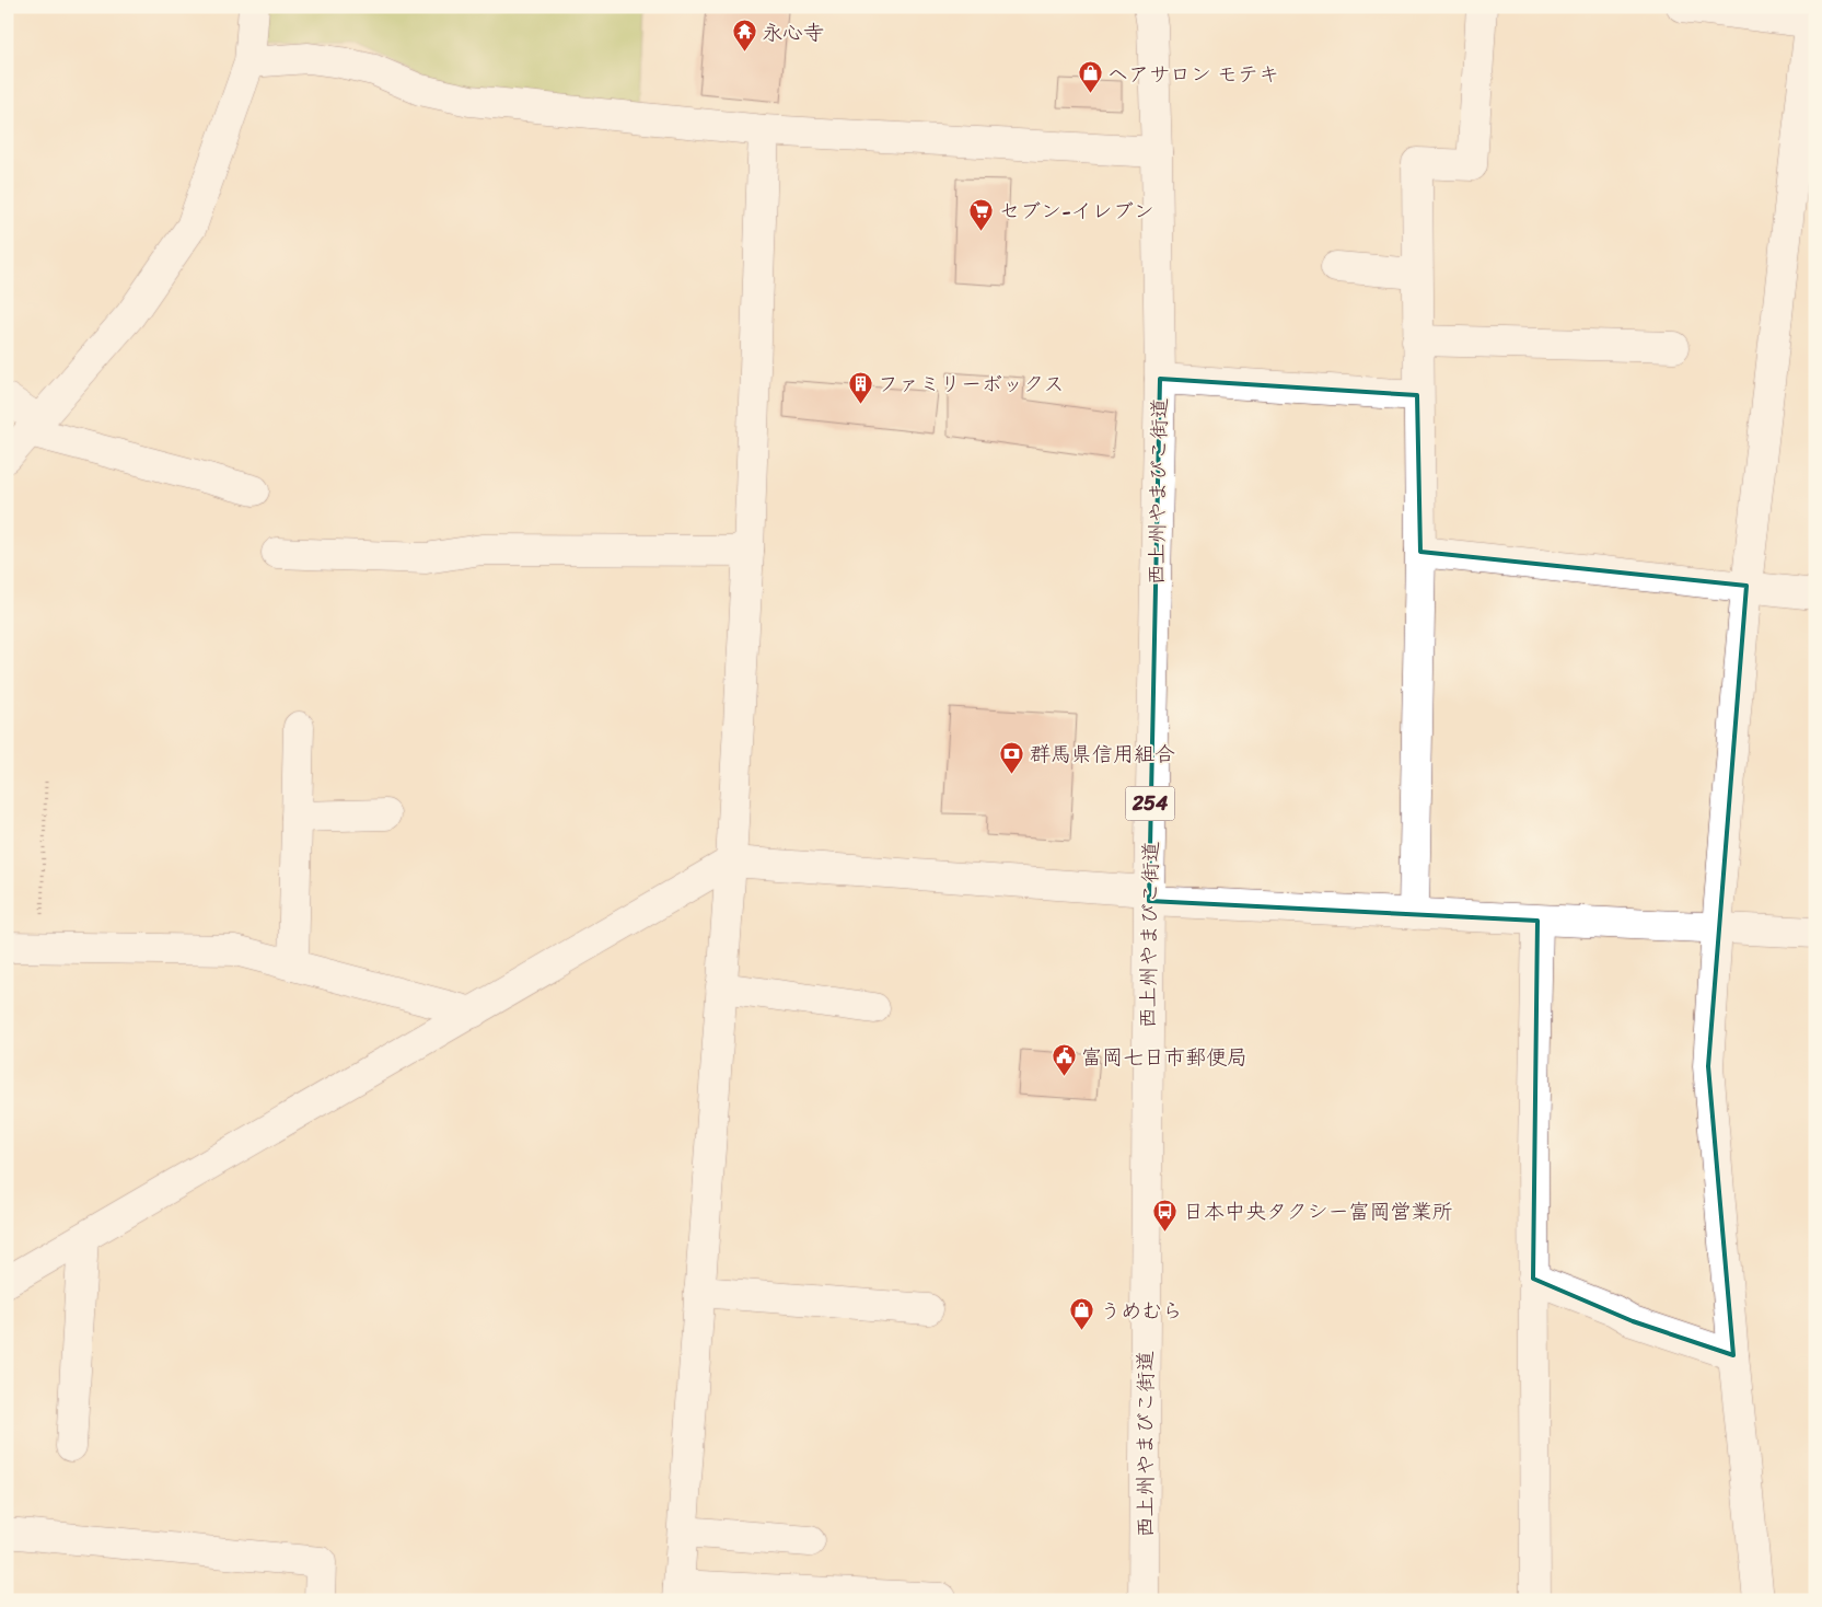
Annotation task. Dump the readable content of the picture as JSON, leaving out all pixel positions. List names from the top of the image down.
{
  "streets": {
    "main road": ["西上州やまびこ街道", "254"]
  },
  "places": {
    "temple": ["永心寺"],
    "shop": ["ヘアサロン モテキ", "うめむら"],
    "supermarket": ["セブン-イレブン"],
    "building": ["ファミリーボックス"],
    "bank": ["群馬県信用組合"],
    "public building": ["富岡七日市郵便局"],
    "bus stop": ["日本中央タクシー富岡営業所"]
  }
}
